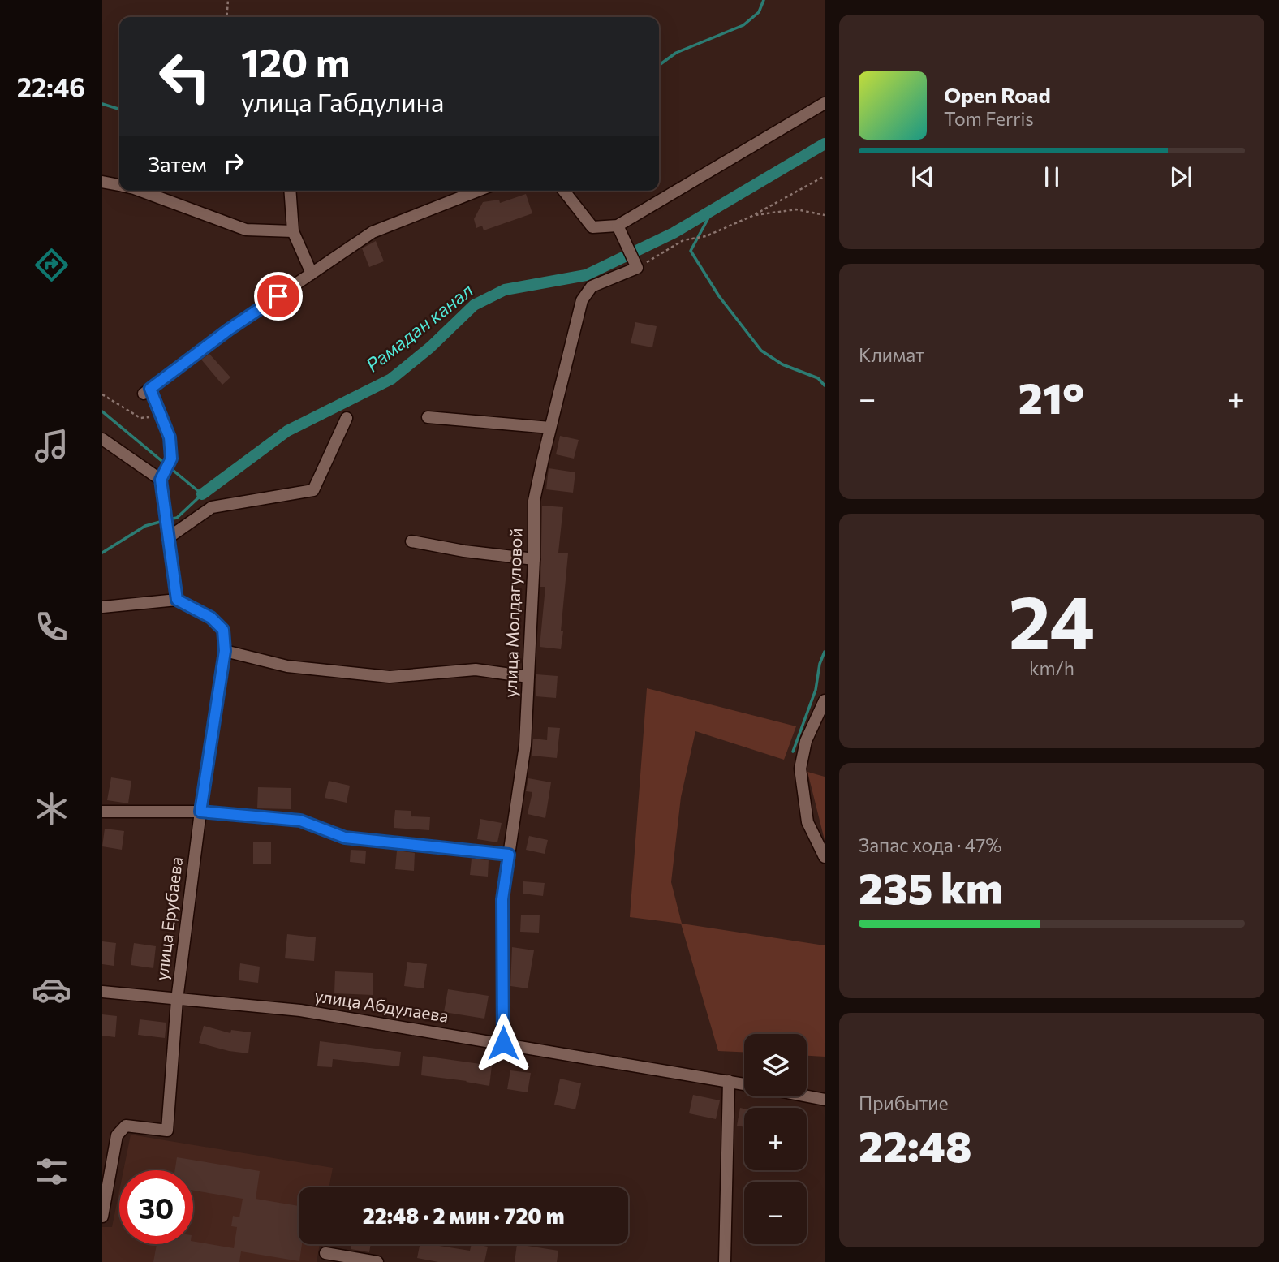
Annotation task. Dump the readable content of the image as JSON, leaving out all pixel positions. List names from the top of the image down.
{
  "streets": {
    "street": ["улица Молдагуловой", "улица Ерубаева", "улица Абдулаева"]
  },
  "crossings": [
    ["улица Молдагуловой", "улица Абдулаева"],
    ["улица Ерубаева", "улица Абдулаева"]
  ],
  "water": ["Рамадан канал"],
  "page": {
    "tabs": "22:46",
    "turn": ["120 m", "улица Габдулина"],
    "song": ["Open Road", "Tom Ferris"],
    "then": "Затем",
    "tile": [
      "Климат",
      ["24", "km/h"],
      ["Запас хода · 47%", "235 km"],
      ["Прибытие", "22:48"]
    ],
    "heat": ["−", "21°", "+"],
    "map_buttons": ["+", "−"],
    "limit": "30",
    "trip": "22:48 · 2 мин · 720 m"
  }
}
